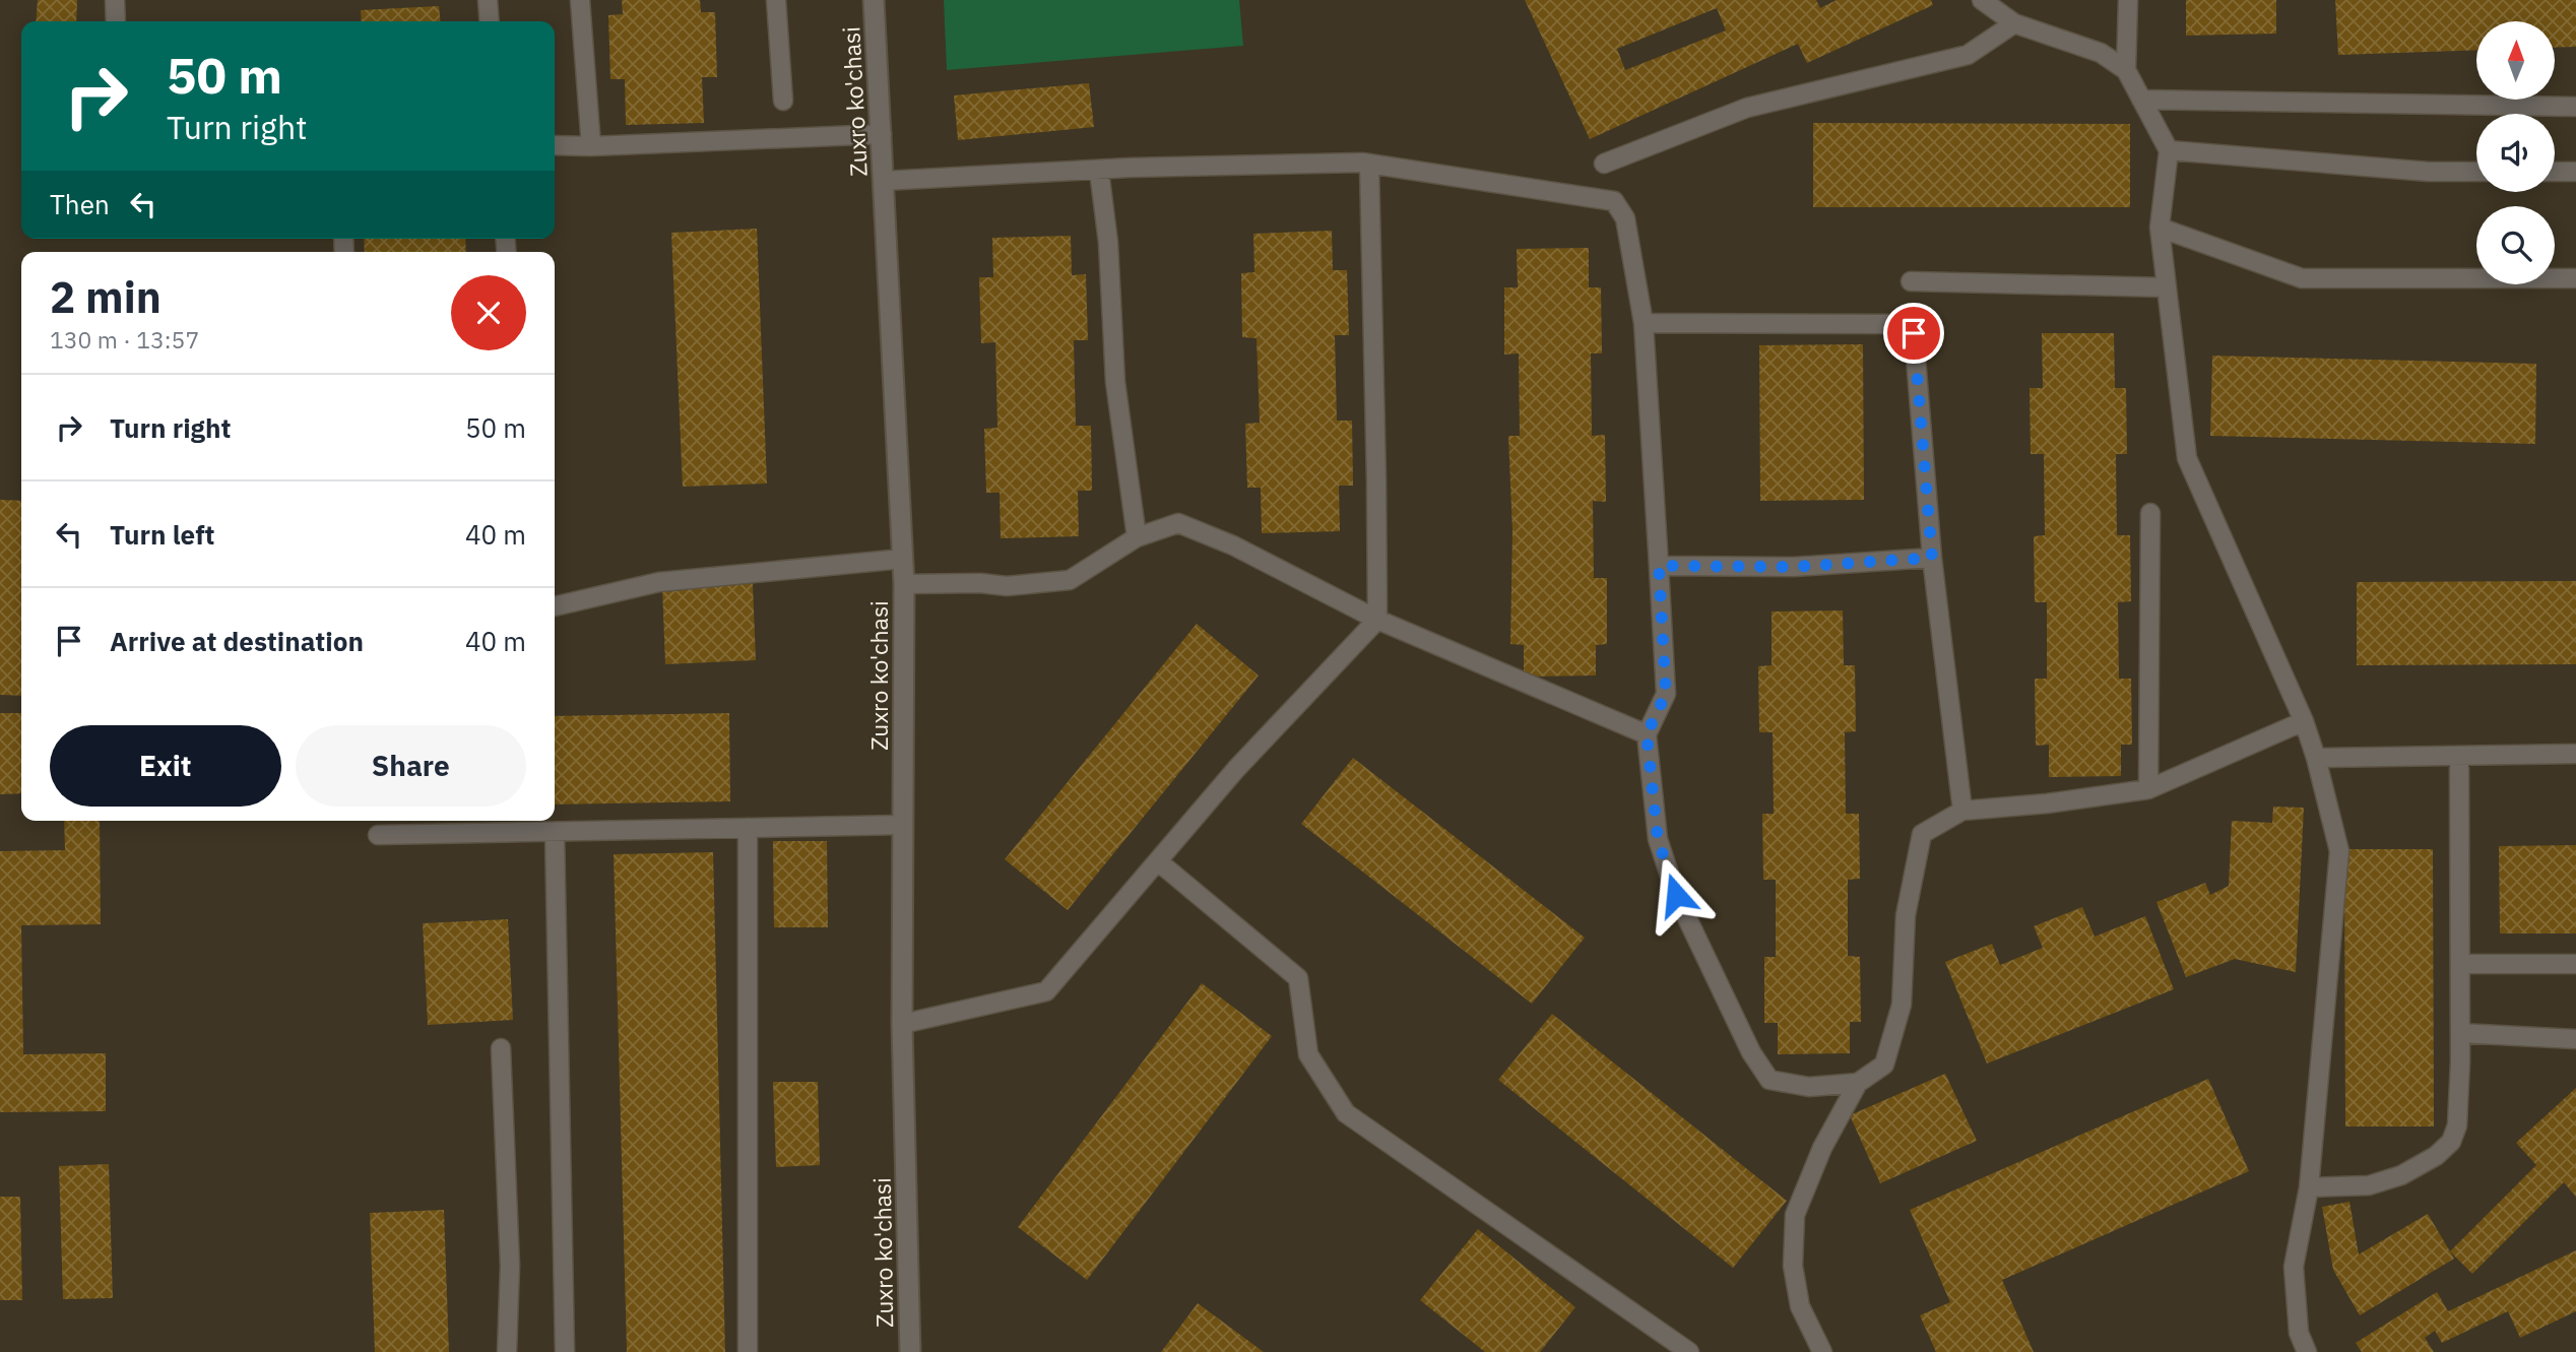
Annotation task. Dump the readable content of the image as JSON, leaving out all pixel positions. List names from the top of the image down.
{
  "streets": {
    "street": ["Zuxro ko'chasi"]
  },
  "north": "top",
  "page": {
    "turn": ["50 m", "Turn right"],
    "then": "Then",
    "heading": ["2 min", "130 m · 13:57"],
    "list": [
      {
        "name": "Turn right",
        "value": "50 m"
      },
      {
        "name": "Turn left",
        "value": "40 m"
      },
      {
        "name": "Arrive at destination",
        "value": "40 m"
      }
    ],
    "buttons": ["Exit", "Share"]
  }
}
